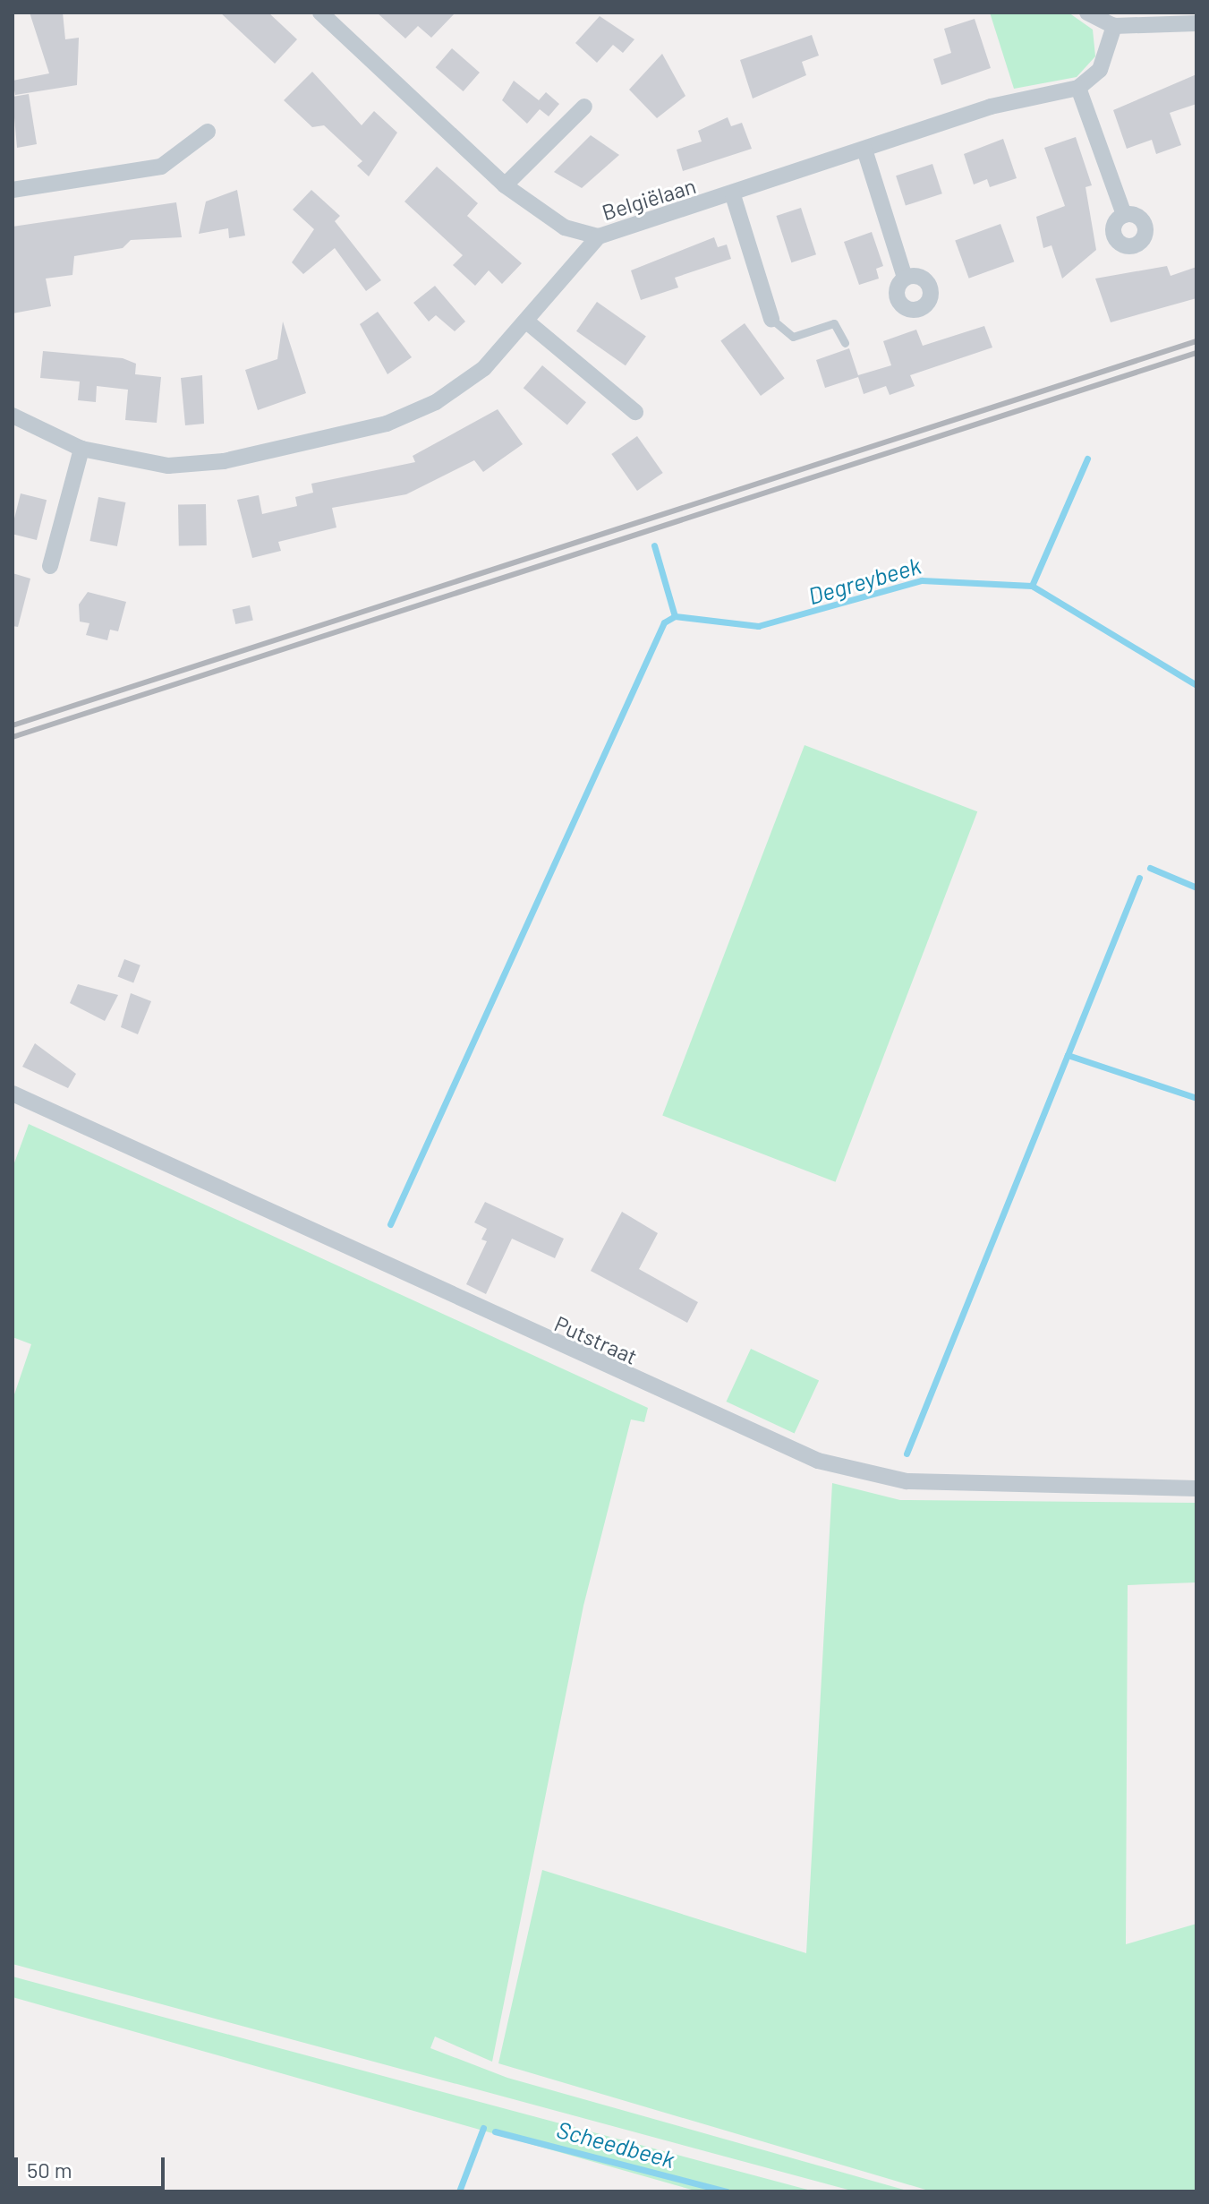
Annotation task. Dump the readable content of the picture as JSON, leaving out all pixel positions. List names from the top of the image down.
{
  "streets": {
    "street": ["Belgiëlaan", "Putstraat"]
  },
  "water": ["Degreybeek", "Scheedbeek"],
  "scale_bar": "50 m"
}
